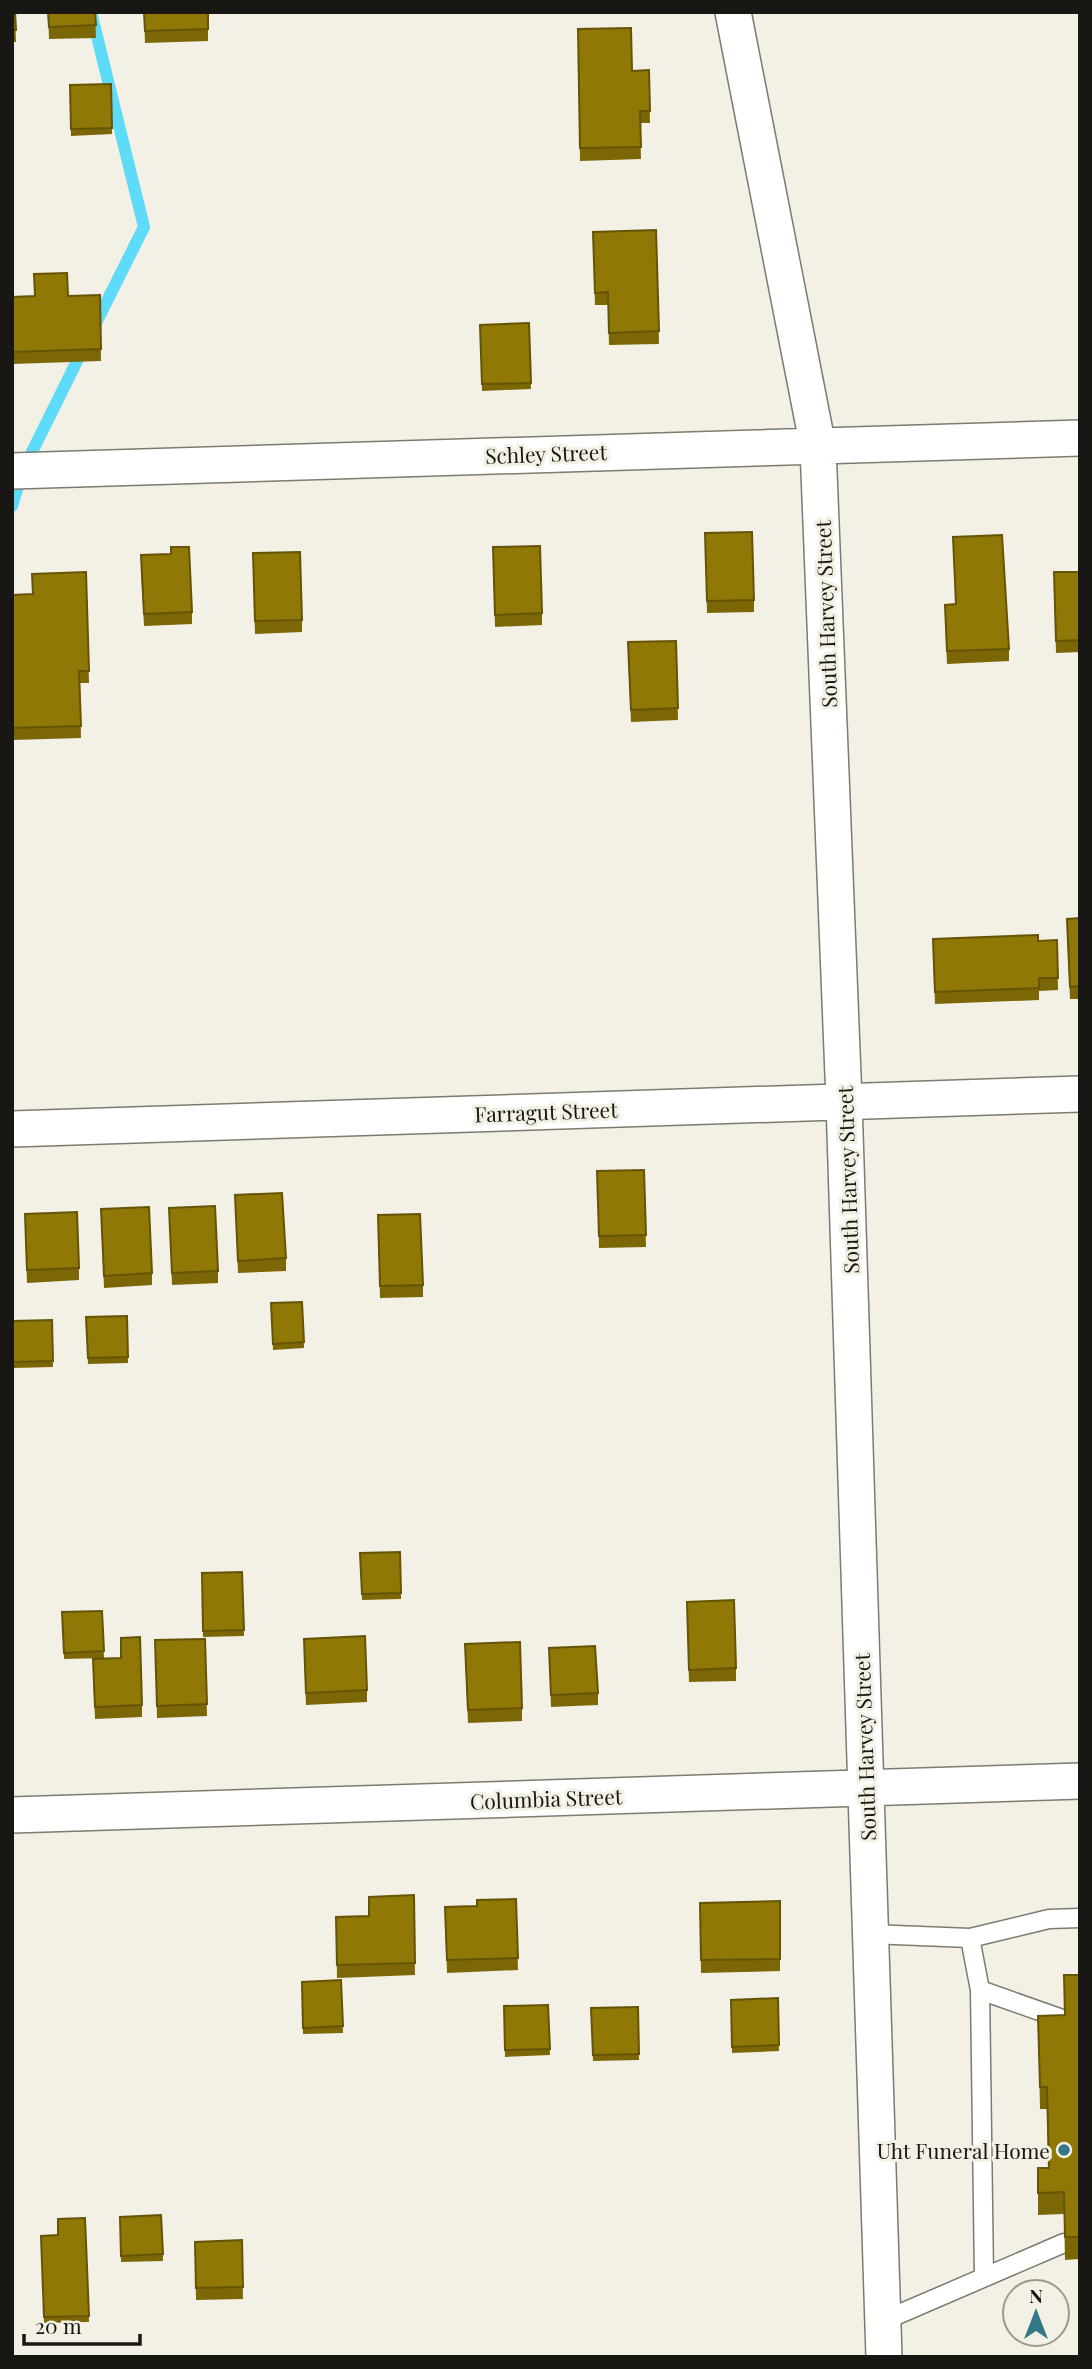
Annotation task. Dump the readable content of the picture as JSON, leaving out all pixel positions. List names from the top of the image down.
{
  "streets": {
    "street": [
      "Schley Street",
      "South Harvey Street",
      "Farragut Street",
      "Columbia Street"
    ]
  },
  "crossings": [
    ["Schley Street", "South Harvey Street"],
    ["South Harvey Street", "Farragut Street"],
    ["South Harvey Street", "Columbia Street"]
  ],
  "places": ["Uht Funeral Home"],
  "scale_bar": "20 m",
  "north": "top"
}
